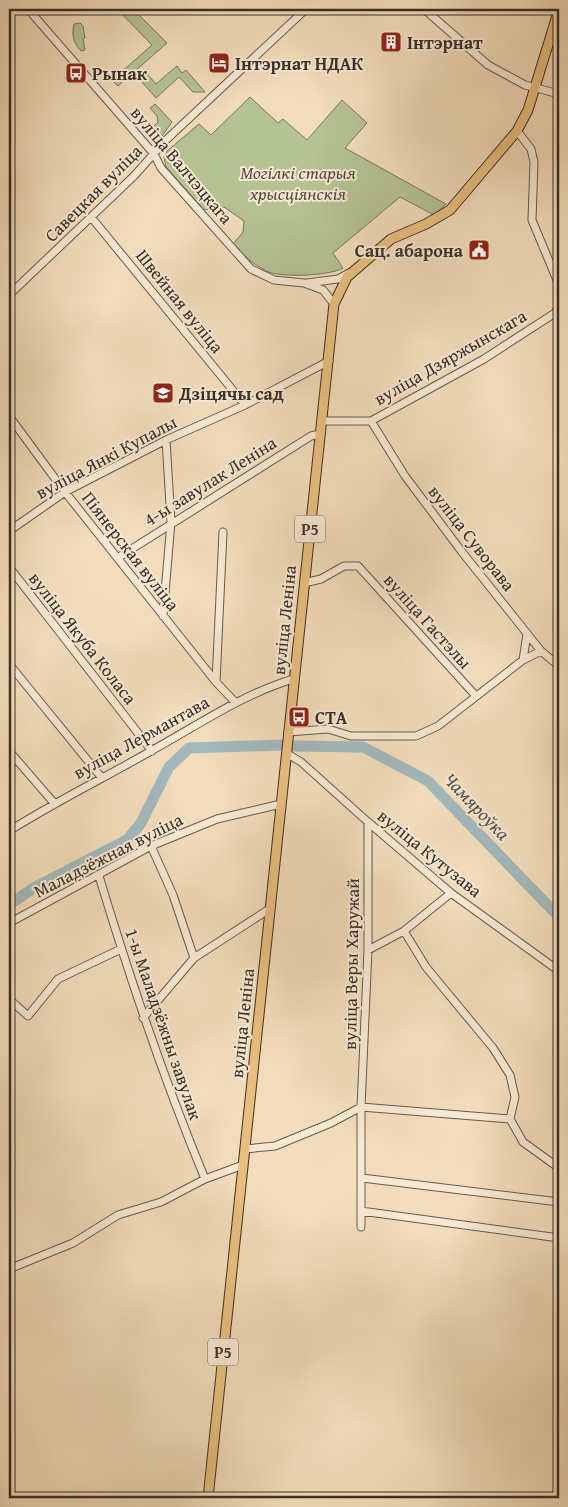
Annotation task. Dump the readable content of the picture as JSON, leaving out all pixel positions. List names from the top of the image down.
{
  "streets": {
    "main road": ["Р5", "вуліца Леніна"],
    "street": [
      "вуліца Валчэцкага",
      "Савецкая вуліца",
      "Швейная вуліца",
      "вуліца Дзяржынскага",
      "вуліца Янкі Купалы",
      "4-ы завулак Леніна",
      "вуліца Суворава",
      "Піянерская вуліца",
      "вуліца Гастэлы",
      "вуліца Якуба Коласа",
      "вуліца Лермантава",
      "вуліца Кутузава",
      "Маладзёжная вуліца",
      "вуліца Веры Харужай",
      "1-ы Маладзёжны завулак"
    ]
  },
  "crossings": [
    ["вуліца Валчэцкага", "Савецкая вуліца"],
    ["вуліца Валчэцкага", "вуліца Леніна"],
    ["Савецкая вуліца", "Швейная вуліца"],
    ["Швейная вуліца", "вуліца Янкі Купалы"],
    ["вуліца Дзяржынскага", "вуліца Суворава"],
    ["вуліца Дзяржынскага", "вуліца Леніна"],
    ["вуліца Янкі Купалы", "Піянерская вуліца"],
    ["вуліца Янкі Купалы", "вуліца Леніна"],
    ["4-ы завулак Леніна", "Піянерская вуліца"],
    ["4-ы завулак Леніна", "вуліца Леніна"],
    ["Піянерская вуліца", "вуліца Лермантава"],
    ["вуліца Леніна", "вуліца Гастэлы"],
    ["вуліца Леніна", "вуліца Лермантава"],
    ["вуліца Леніна", "вуліца Кутузава"],
    ["вуліца Леніна", "Маладзёжная вуліца"],
    ["вуліца Якуба Коласа", "вуліца Лермантава"],
    ["вуліца Кутузава", "вуліца Веры Харужай"],
    ["Маладзёжная вуліца", "1-ы Маладзёжны завулак"]
  ],
  "water": ["Чамяроўка"],
  "parks": ["Могілкі старыя хрысціянскія"],
  "places": {
    "building": ["Інтэрнат"],
    "hotel": ["Інтэрнат НДАК"],
    "bus stop": ["Рынак", "СТА"],
    "public building": ["Сац. абарона"],
    "school or university": ["Дзіцячы сад"]
  }
}
